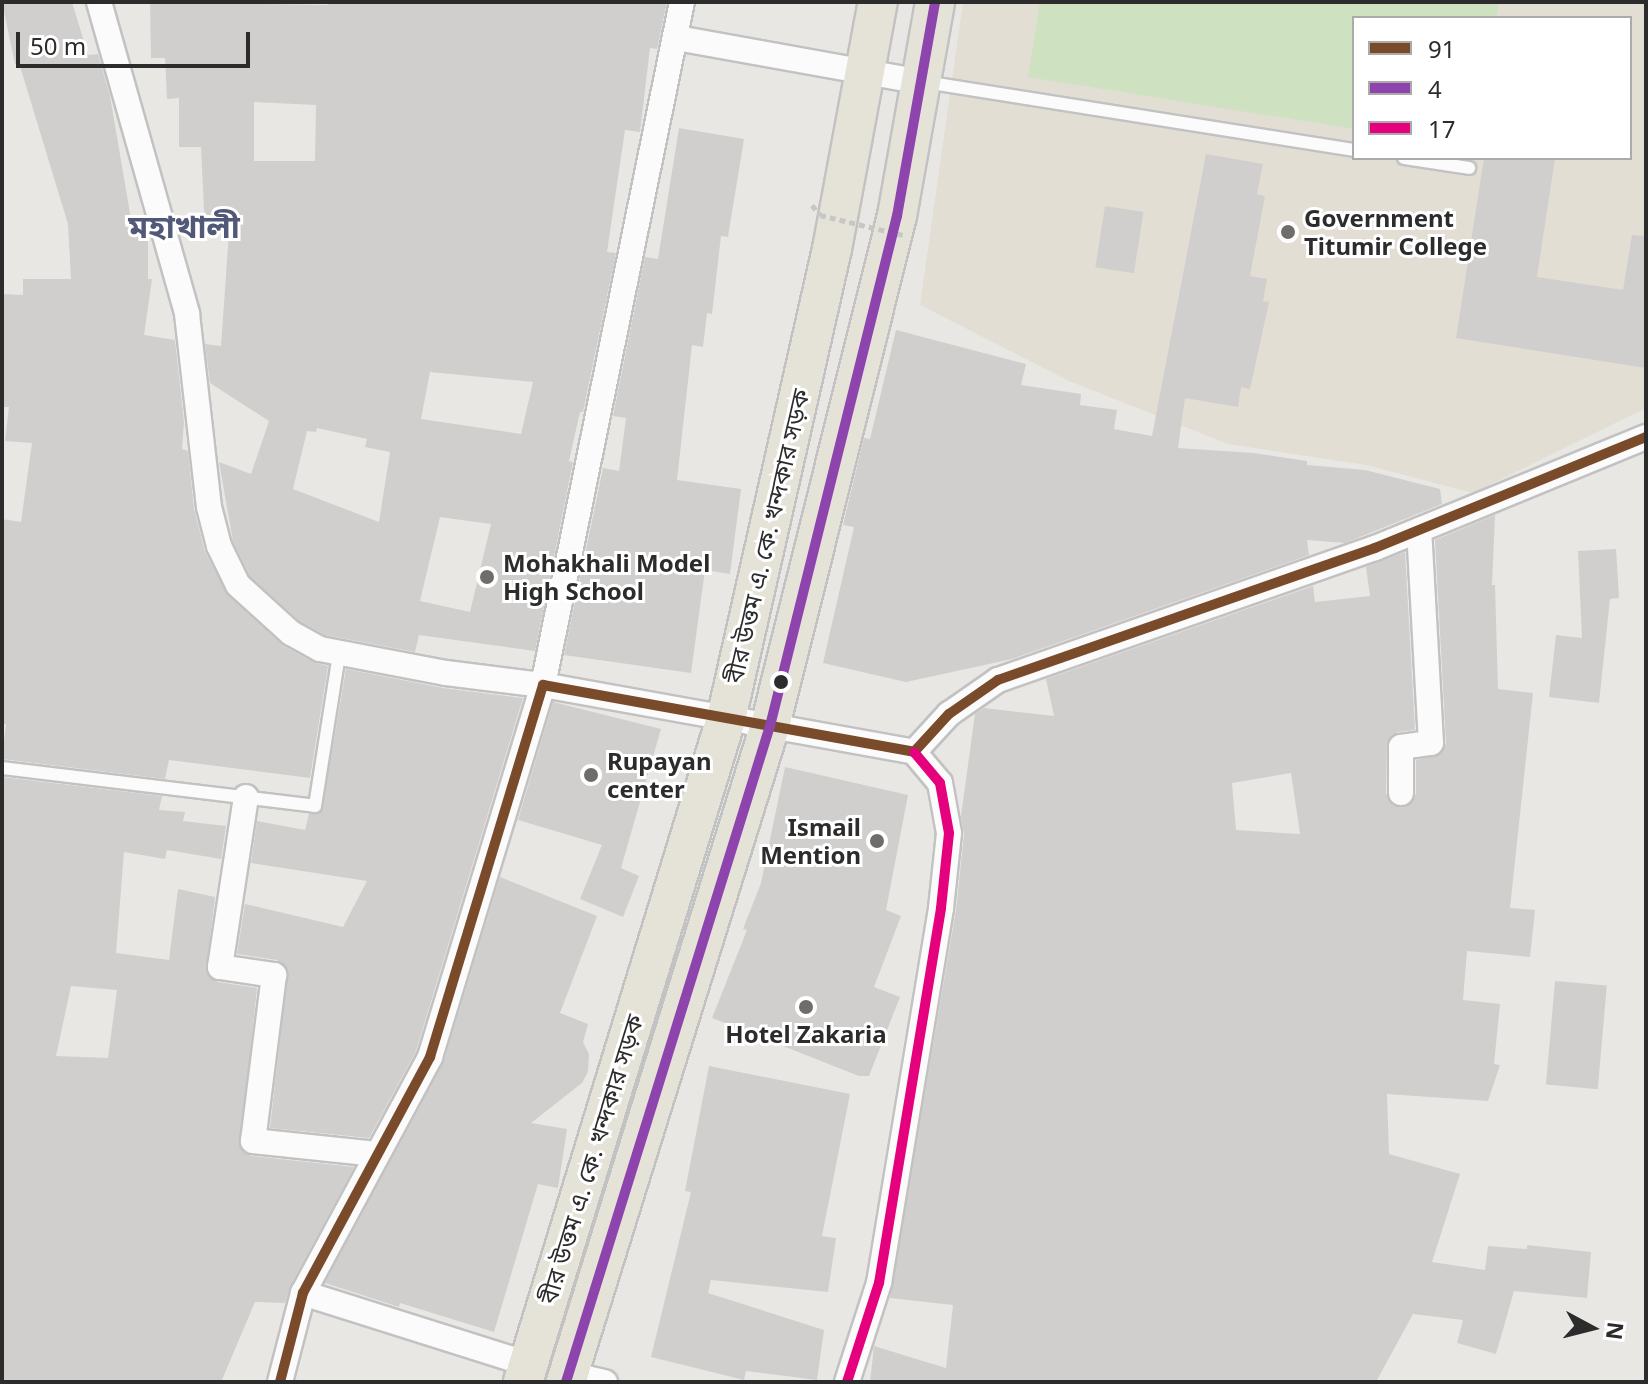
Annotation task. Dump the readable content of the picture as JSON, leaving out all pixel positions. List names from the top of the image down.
{
  "streets": {
    "main road": ["বীর উত্তম এ. কে. খন্দকার সড়ক"]
  },
  "districts": ["মহাখালী"],
  "places": [
    "Government Titumir College",
    "Mohakhali Model High School",
    "Rupayan center",
    "Ismail Mention",
    "Hotel Zakaria"
  ],
  "lines": ["transit line 4", "transit line 91", "transit line 17"],
  "legend": ["91", "4", "17"],
  "scale_bar": "50 m",
  "north": "right"
}
